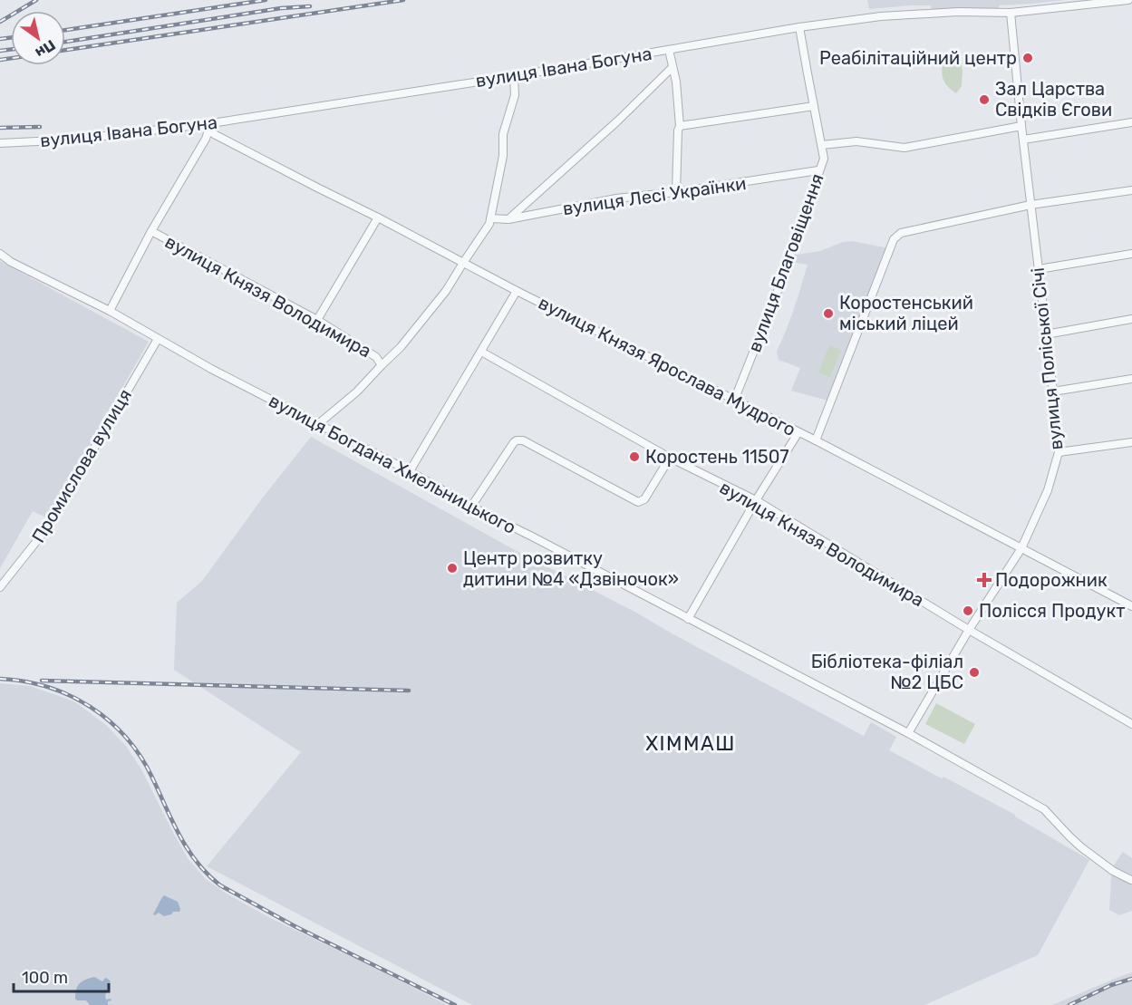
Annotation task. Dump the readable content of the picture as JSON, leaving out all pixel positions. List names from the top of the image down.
{
  "streets": {
    "street": [
      "вулиця Івана Богуна",
      "вулиця Лесі Українки",
      "вулиця Благовіщення",
      "вулиця Князя Володимира",
      "вулиця Поліської Січі",
      "вулиця Князя Ярослава Мудрого",
      "вулиця Богдана Хмельницького",
      "Промислова вулиця"
    ]
  },
  "crossings": [
    ["вулиця Івана Богуна", "вулиця Благовіщення"],
    ["вулиця Івана Богуна", "вулиця Поліської Січі"],
    ["вулиця Івана Богуна", "вулиця Князя Ярослава Мудрого"],
    ["вулиця Лесі Українки", "вулиця Благовіщення"],
    ["вулиця Благовіщення", "вулиця Князя Ярослава Мудрого"],
    ["вулиця Князя Володимира", "вулиця Поліської Січі"],
    ["вулиця Поліської Січі", "вулиця Князя Ярослава Мудрого"],
    ["вулиця Поліської Січі", "вулиця Богдана Хмельницького"],
    ["вулиця Богдана Хмельницького", "Промислова вулиця"]
  ],
  "districts": ["ХІММАШ"],
  "places": {
    "other": [
      "Реабілітаційний центр",
      "Зал Царства Свідків Єгови",
      "Коростенський міський ліцей",
      "Коростень 11507",
      "Центр розвитку дитини №4 «Дзвіночок»",
      "Полісся Продукт",
      "Бібліотека-філіал №2 ЦБС"
    ],
    "health": ["Подорожник"]
  },
  "scale_bar": "100 m",
  "north": "bottom right"
}
